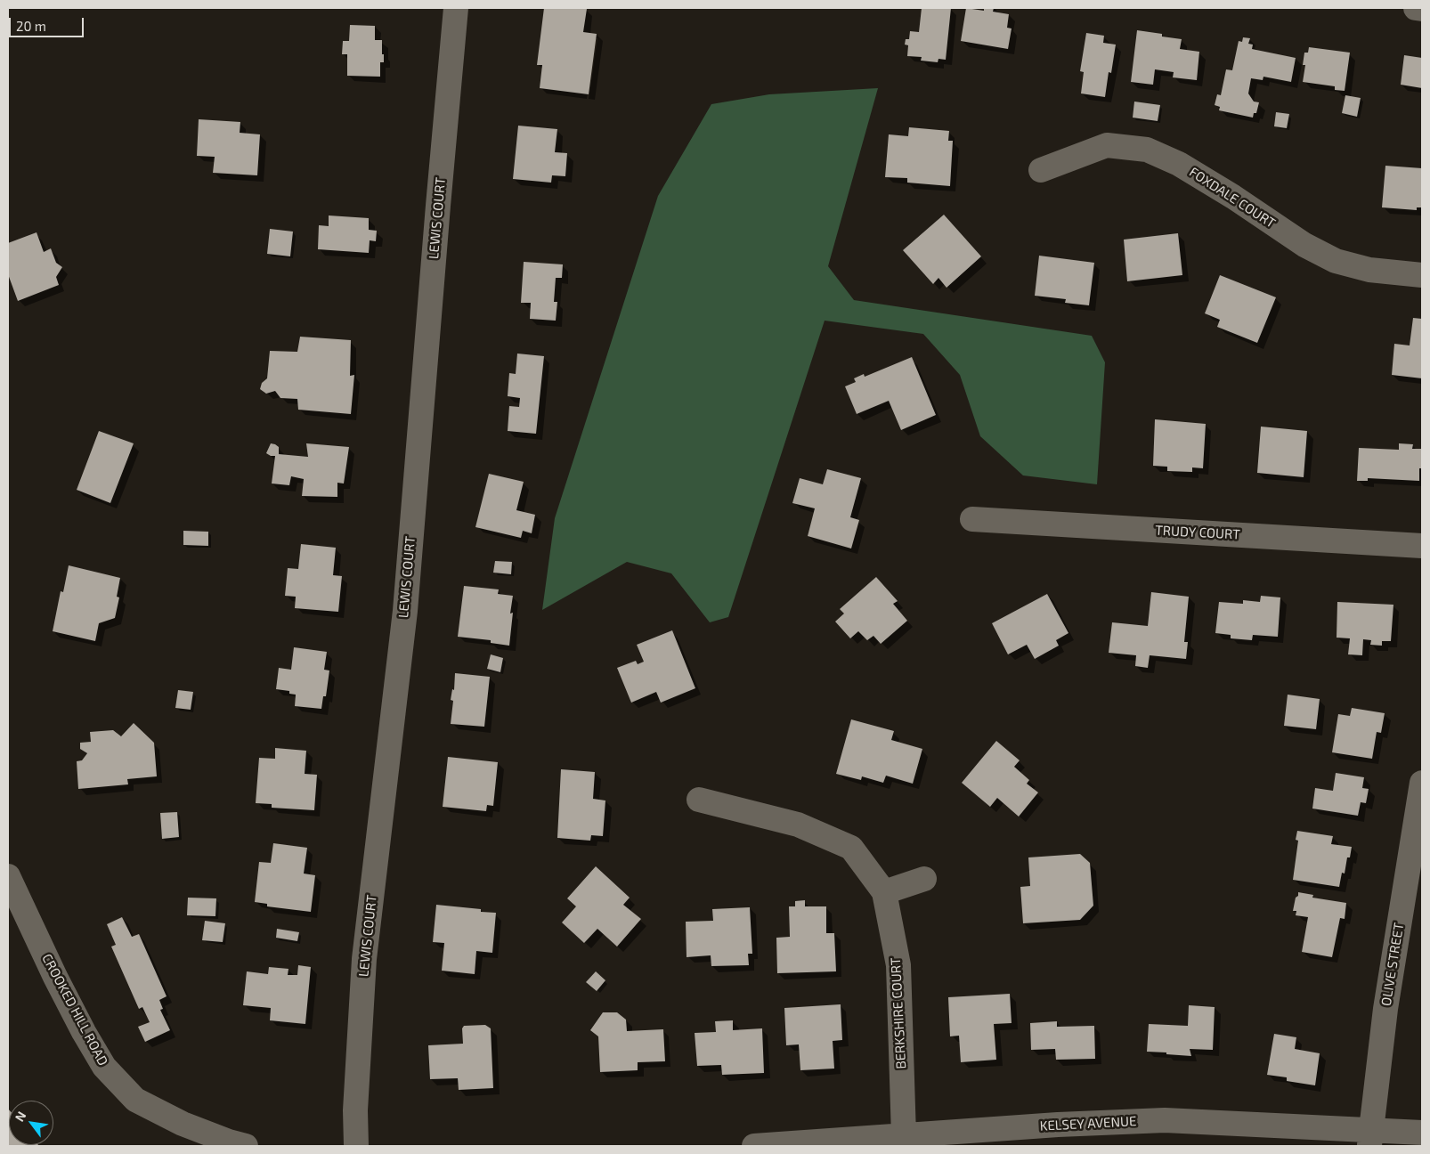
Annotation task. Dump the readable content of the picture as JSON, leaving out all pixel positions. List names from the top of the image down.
{
  "streets": {
    "street": [
      "FOXDALE COURT",
      "LEWIS COURT",
      "TRUDY COURT",
      "OLIVE STREET",
      "CROOKED HILL ROAD",
      "BERKSHIRE COURT",
      "KELSEY AVENUE"
    ]
  },
  "crossings": [
    ["OLIVE STREET", "KELSEY AVENUE"],
    ["BERKSHIRE COURT", "KELSEY AVENUE"]
  ],
  "scale_bar": "20 m",
  "north": "top left"
}
